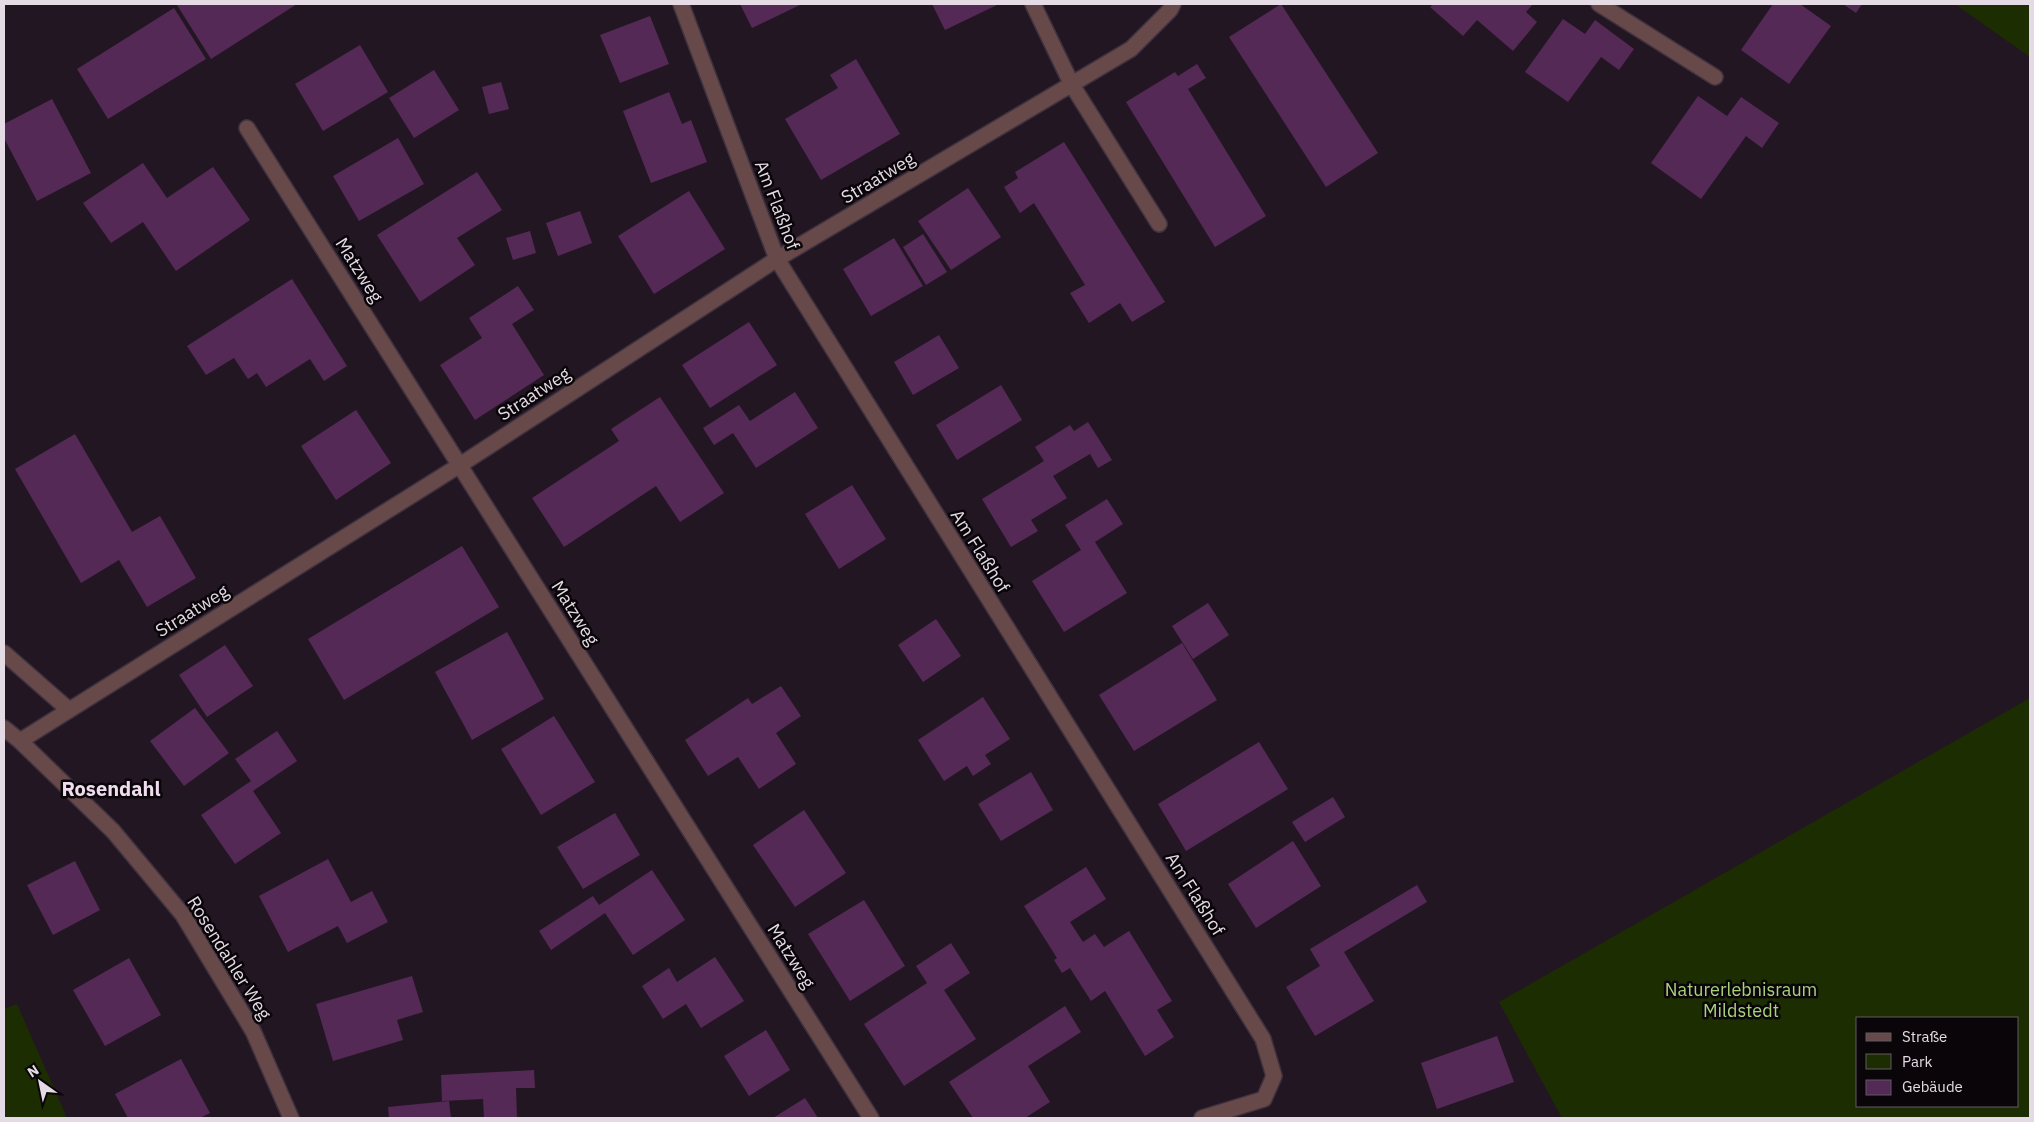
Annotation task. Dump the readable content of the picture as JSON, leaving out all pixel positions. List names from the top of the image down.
{
  "streets": {
    "street": [
      "Straatweg",
      "Am Flaßhof",
      "Matzweg",
      "Rosendahler Weg"
    ]
  },
  "crossings": [
    ["Straatweg", "Am Flaßhof"],
    ["Straatweg", "Matzweg"],
    ["Straatweg", "Rosendahler Weg"]
  ],
  "districts": ["Rosendahl"],
  "parks": ["Naturerlebnisraum Mildstedt"],
  "legend": ["Straße", "Park", "Gebäude"],
  "north": "top left"
}
